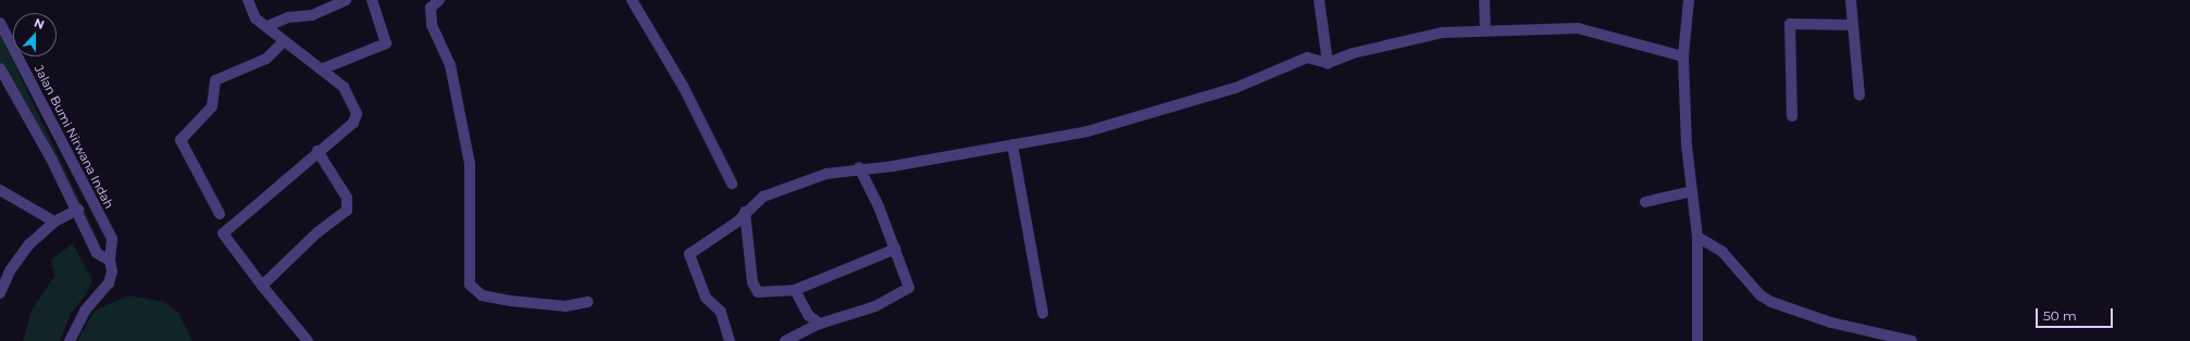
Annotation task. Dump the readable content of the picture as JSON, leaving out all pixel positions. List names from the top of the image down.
{
  "streets": {
    "street": ["Jalan Bumi Nirwana Indah"]
  },
  "scale_bar": "50 m",
  "north": "top"
}
